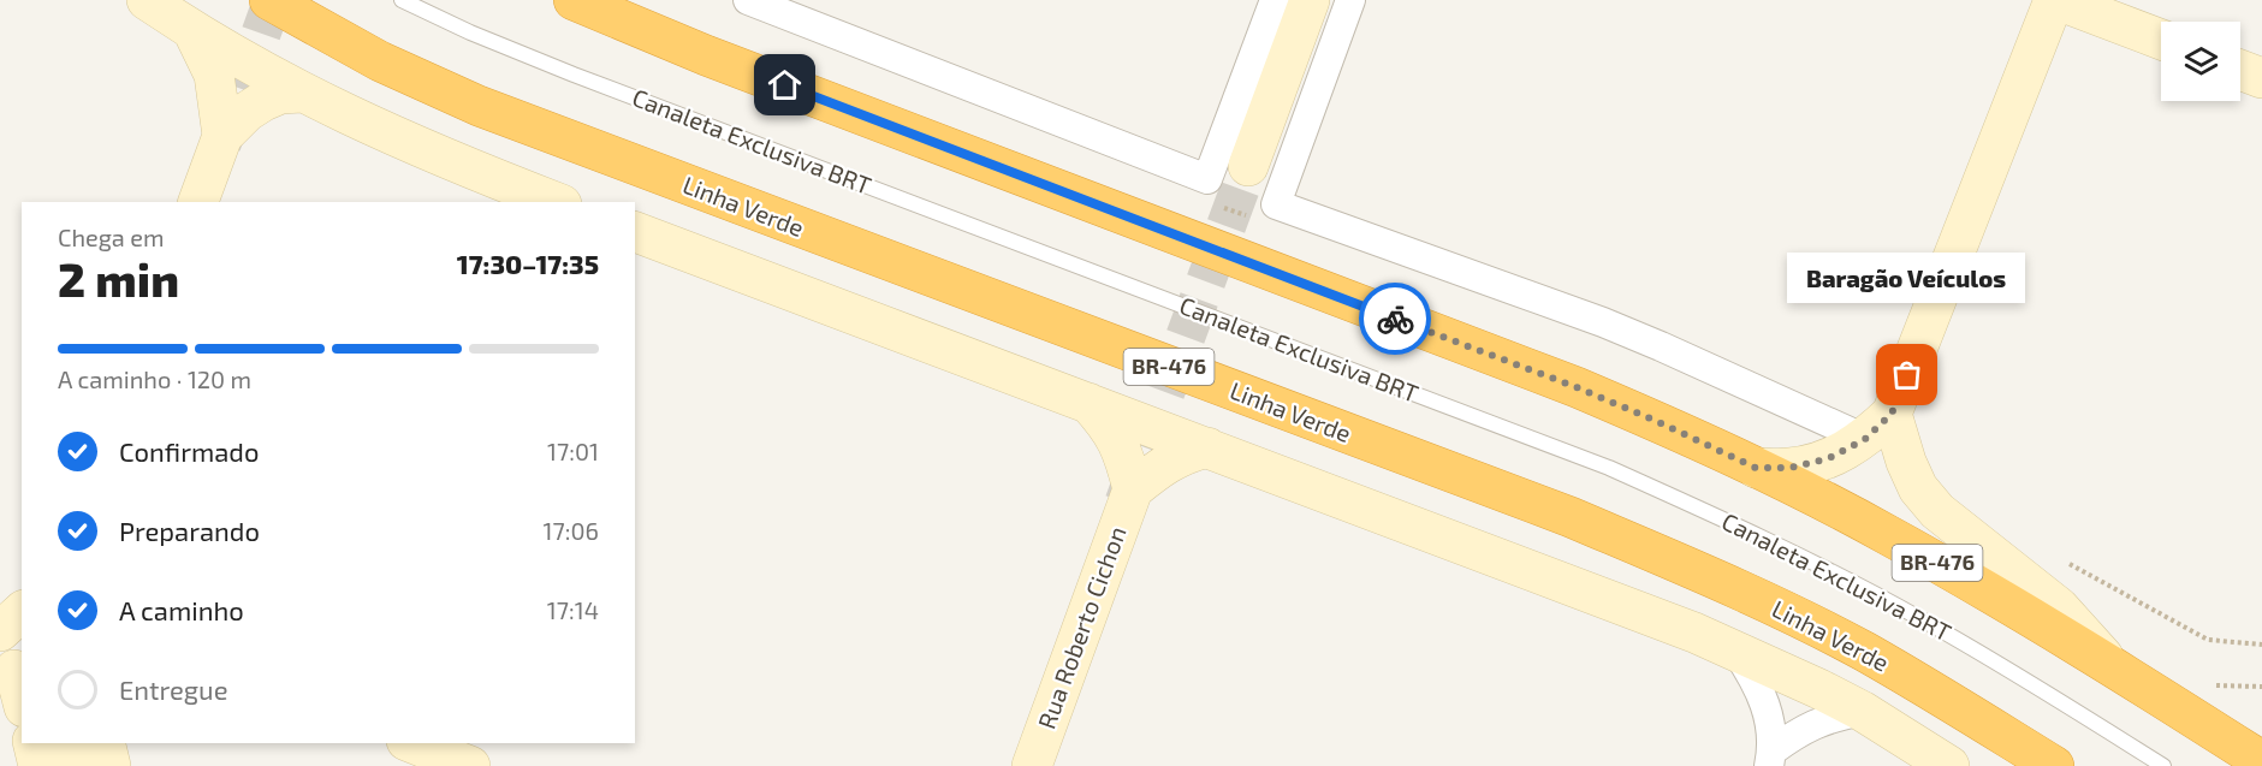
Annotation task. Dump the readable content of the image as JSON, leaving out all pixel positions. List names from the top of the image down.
{
  "streets": {
    "highway": ["Linha Verde", "BR-476"],
    "street": ["Rua Roberto Cichon"],
    "lane": ["Canaleta Exclusiva BRT"]
  },
  "places": ["Baragão Veículos"],
  "page": {
    "heading": ["2 min", "Chega em", "17:30–17:35"],
    "bubble": "Baragão Veículos",
    "bar": "A caminho · 120 m",
    "list": [
      ["Confirmado", "17:01"],
      ["Preparando", "17:06"],
      ["A caminho", "17:14"],
      "Entregue"
    ]
  }
}
